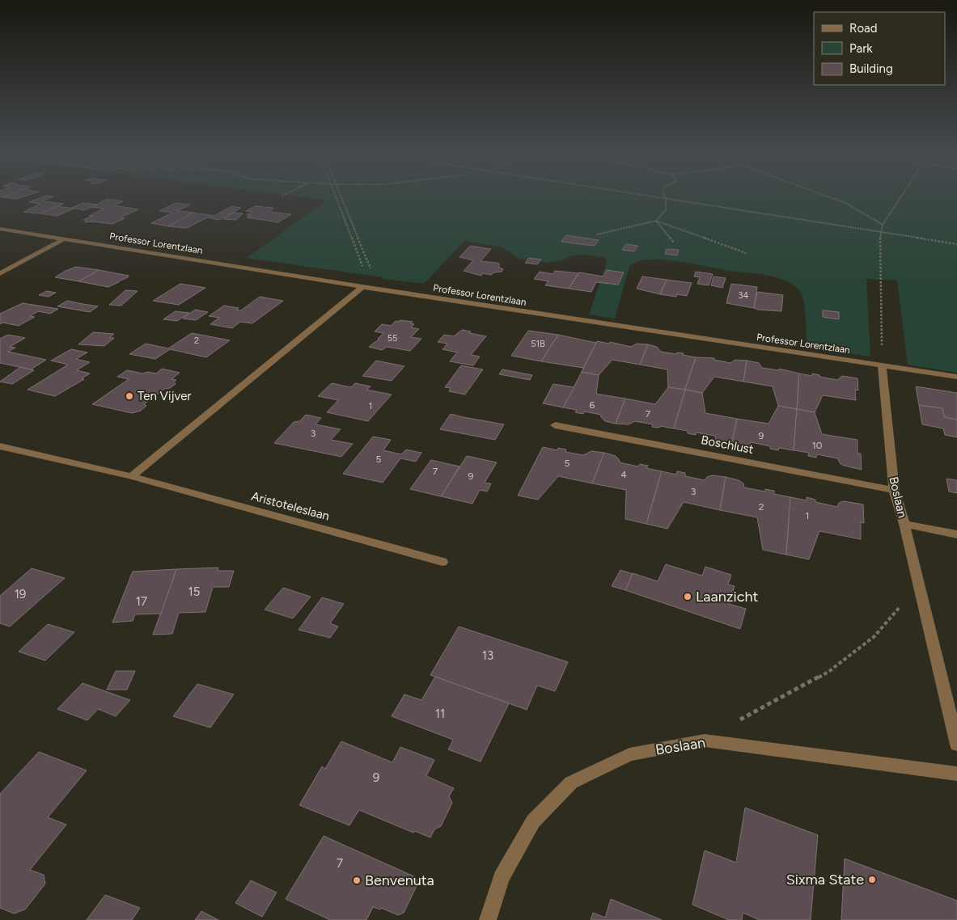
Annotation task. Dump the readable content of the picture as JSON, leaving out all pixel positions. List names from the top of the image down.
{
  "streets": {
    "street": [
      "Professor Lorentzlaan",
      "Boschlust",
      "Boslaan",
      "Aristoteleslaan"
    ]
  },
  "crossings": [
    ["Professor Lorentzlaan", "Boslaan"],
    ["Boschlust", "Boslaan"]
  ],
  "places": [
    "Ten Vijver",
    "Laanzicht",
    "Sixma State",
    "Benvenuta"
  ],
  "house_numbers": [
    "34",
    "55",
    "2",
    "51B",
    "6",
    "1",
    "7",
    "3",
    "9",
    "10",
    "5",
    "5",
    "7",
    "4",
    "9",
    "3",
    "2",
    "1",
    "15",
    "19",
    "17",
    "13",
    "11",
    "9",
    "7"
  ],
  "legend": ["Road", "Park", "Building"]
}
